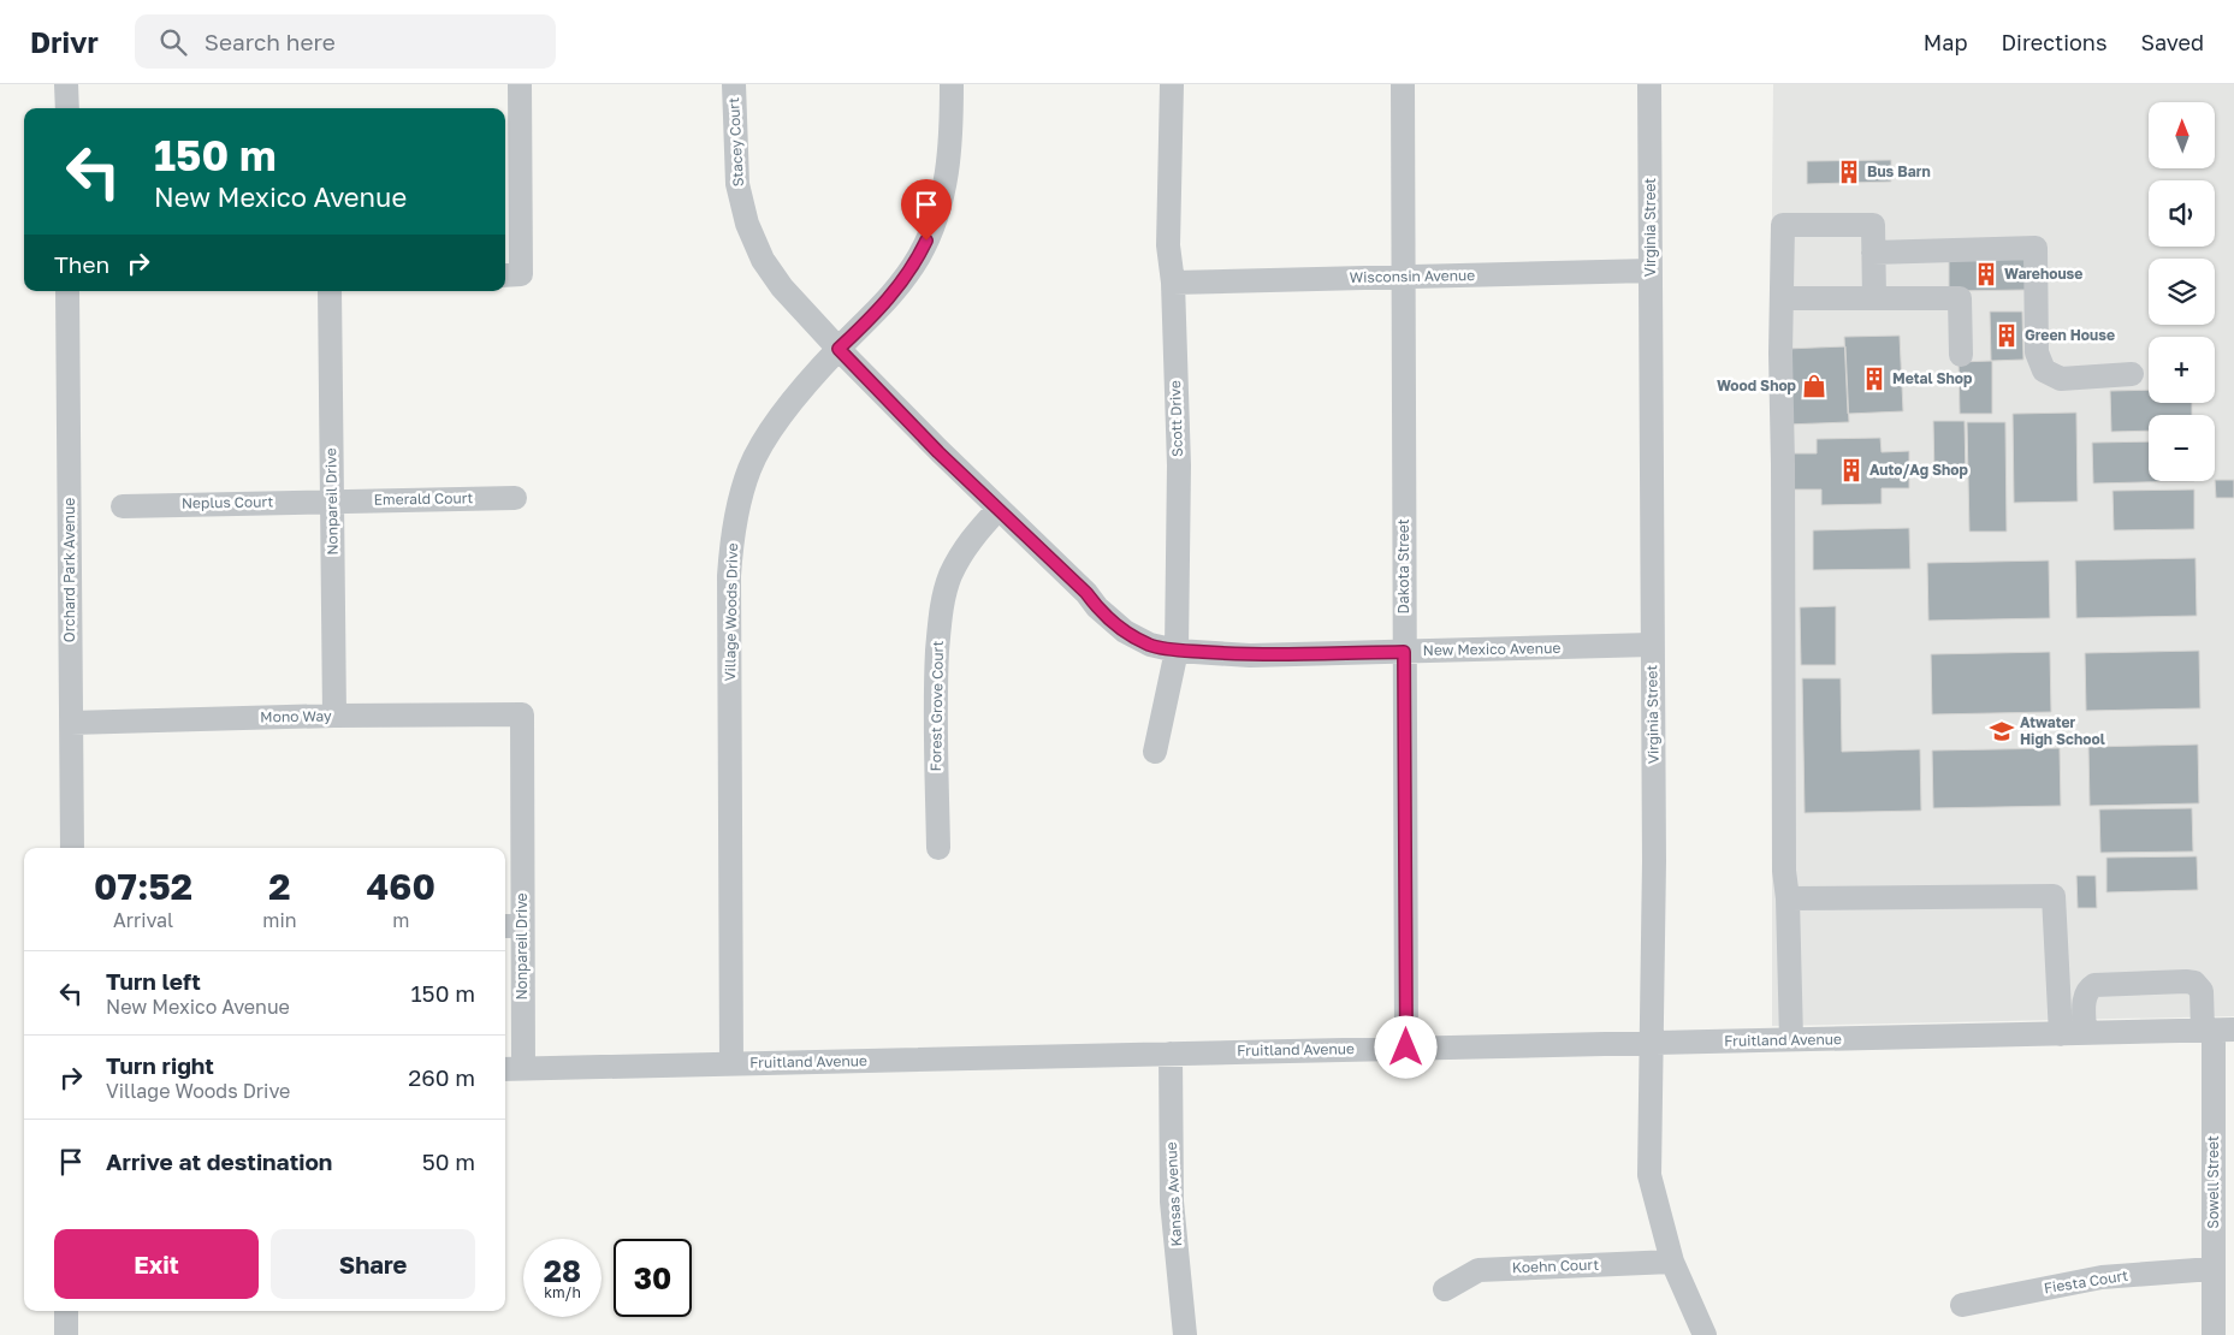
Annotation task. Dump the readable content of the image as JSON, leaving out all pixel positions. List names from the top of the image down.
{
  "streets": {
    "street": [
      "Stacey Court",
      "Virginia Street",
      "Wisconsin Avenue",
      "Scott Drive",
      "Emerald Court",
      "Nonpareil Drive",
      "Neplus Court",
      "Dakota Street",
      "Orchard Park Avenue",
      "Village Woods Drive",
      "New Mexico Avenue",
      "Forest Grove Court",
      "Mono Way",
      "Fruitland Avenue",
      "Sowell Street",
      "Kansas Avenue",
      "Koehn Court",
      "Fiesta Court"
    ]
  },
  "crossings": [
    ["Stacey Court", "Village Woods Drive"],
    ["Stacey Court", "New Mexico Avenue"],
    ["Virginia Street", "Wisconsin Avenue"],
    ["Virginia Street", "New Mexico Avenue"],
    ["Virginia Street", "Fruitland Avenue"],
    ["Virginia Street", "Koehn Court"],
    ["Wisconsin Avenue", "Scott Drive"],
    ["Wisconsin Avenue", "Dakota Street"],
    ["Scott Drive", "New Mexico Avenue"],
    ["Emerald Court", "Nonpareil Drive"],
    ["Emerald Court", "Neplus Court"],
    ["Nonpareil Drive", "Neplus Court"],
    ["Nonpareil Drive", "Mono Way"],
    ["Nonpareil Drive", "Fruitland Avenue"],
    ["Dakota Street", "New Mexico Avenue"],
    ["Dakota Street", "Fruitland Avenue"],
    ["Orchard Park Avenue", "Mono Way"],
    ["Village Woods Drive", "New Mexico Avenue"],
    ["Village Woods Drive", "Fruitland Avenue"],
    ["New Mexico Avenue", "Forest Grove Court"],
    ["Fruitland Avenue", "Sowell Street"],
    ["Fruitland Avenue", "Kansas Avenue"],
    ["Sowell Street", "Fiesta Court"]
  ],
  "places": {
    "building": [
      "Bus Barn",
      "Warehouse",
      "Green House",
      "Metal Shop",
      "Auto/Ag Shop"
    ],
    "shop": ["Wood Shop"],
    "school or university": ["Atwater High School"]
  },
  "north": "top",
  "page": {
    "header": "Drivr",
    "search": "Search here",
    "nav": ["Map", "Directions", "Saved"],
    "map_buttons": ["+", "−"],
    "turn": ["150 m", "New Mexico Avenue"],
    "then": "Then",
    "eta": [
      "07:52",
      "Arrival",
      "2",
      "min",
      "460",
      "m"
    ],
    "list": [
      {
        "name": "Turn left",
        "note": "New Mexico Avenue",
        "value": "150 m"
      },
      {
        "name": "Turn right",
        "note": "Village Woods Drive",
        "value": "260 m"
      },
      {
        "name": "Arrive at destination",
        "value": "50 m"
      }
    ],
    "buttons": ["Exit", "Share"],
    "speed": "28 km/h",
    "limit": "30"
  }
}
